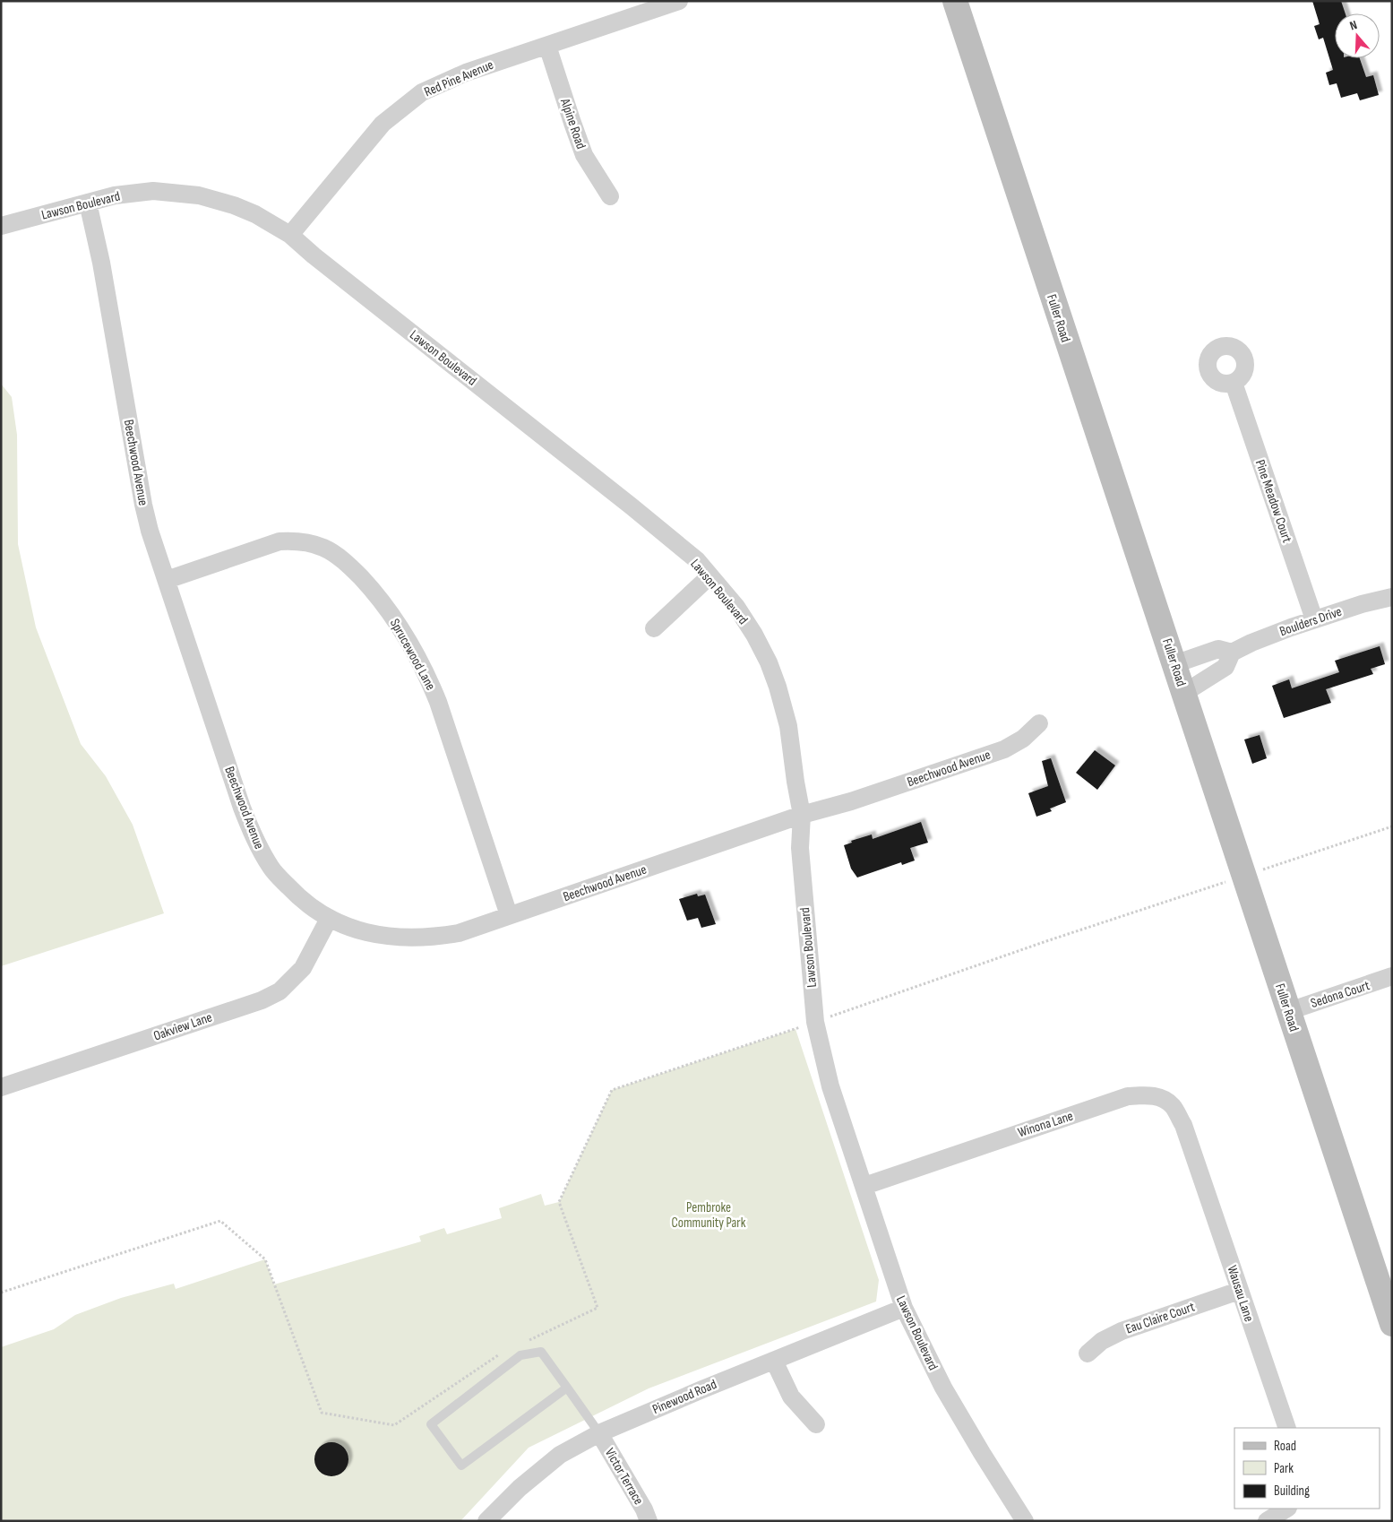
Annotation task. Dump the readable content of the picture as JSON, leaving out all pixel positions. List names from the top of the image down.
{
  "streets": {
    "street": [
      "Red Pine Avenue",
      "Alpine Road",
      "Lawson Boulevard",
      "Fuller Road",
      "Beechwood Avenue",
      "Pine Meadow Court",
      "Boulders Drive",
      "Sprucewood Lane",
      "Sedona Court",
      "Oakview Lane",
      "Winona Lane",
      "Wausau Lane",
      "Eau Claire Court",
      "Pinewood Road",
      "Victor Terrace"
    ]
  },
  "crossings": [
    ["Red Pine Avenue", "Alpine Road"],
    ["Red Pine Avenue", "Lawson Boulevard"],
    ["Lawson Boulevard", "Beechwood Avenue"],
    ["Lawson Boulevard", "Winona Lane"],
    ["Lawson Boulevard", "Pinewood Road"],
    ["Fuller Road", "Boulders Drive"],
    ["Fuller Road", "Sedona Court"],
    ["Beechwood Avenue", "Sprucewood Lane"],
    ["Beechwood Avenue", "Oakview Lane"],
    ["Pine Meadow Court", "Boulders Drive"],
    ["Winona Lane", "Wausau Lane"],
    ["Wausau Lane", "Eau Claire Court"],
    ["Pinewood Road", "Victor Terrace"]
  ],
  "parks": ["Pembroke Community Park"],
  "legend": ["Road", "Park", "Building"],
  "north": "top"
}
